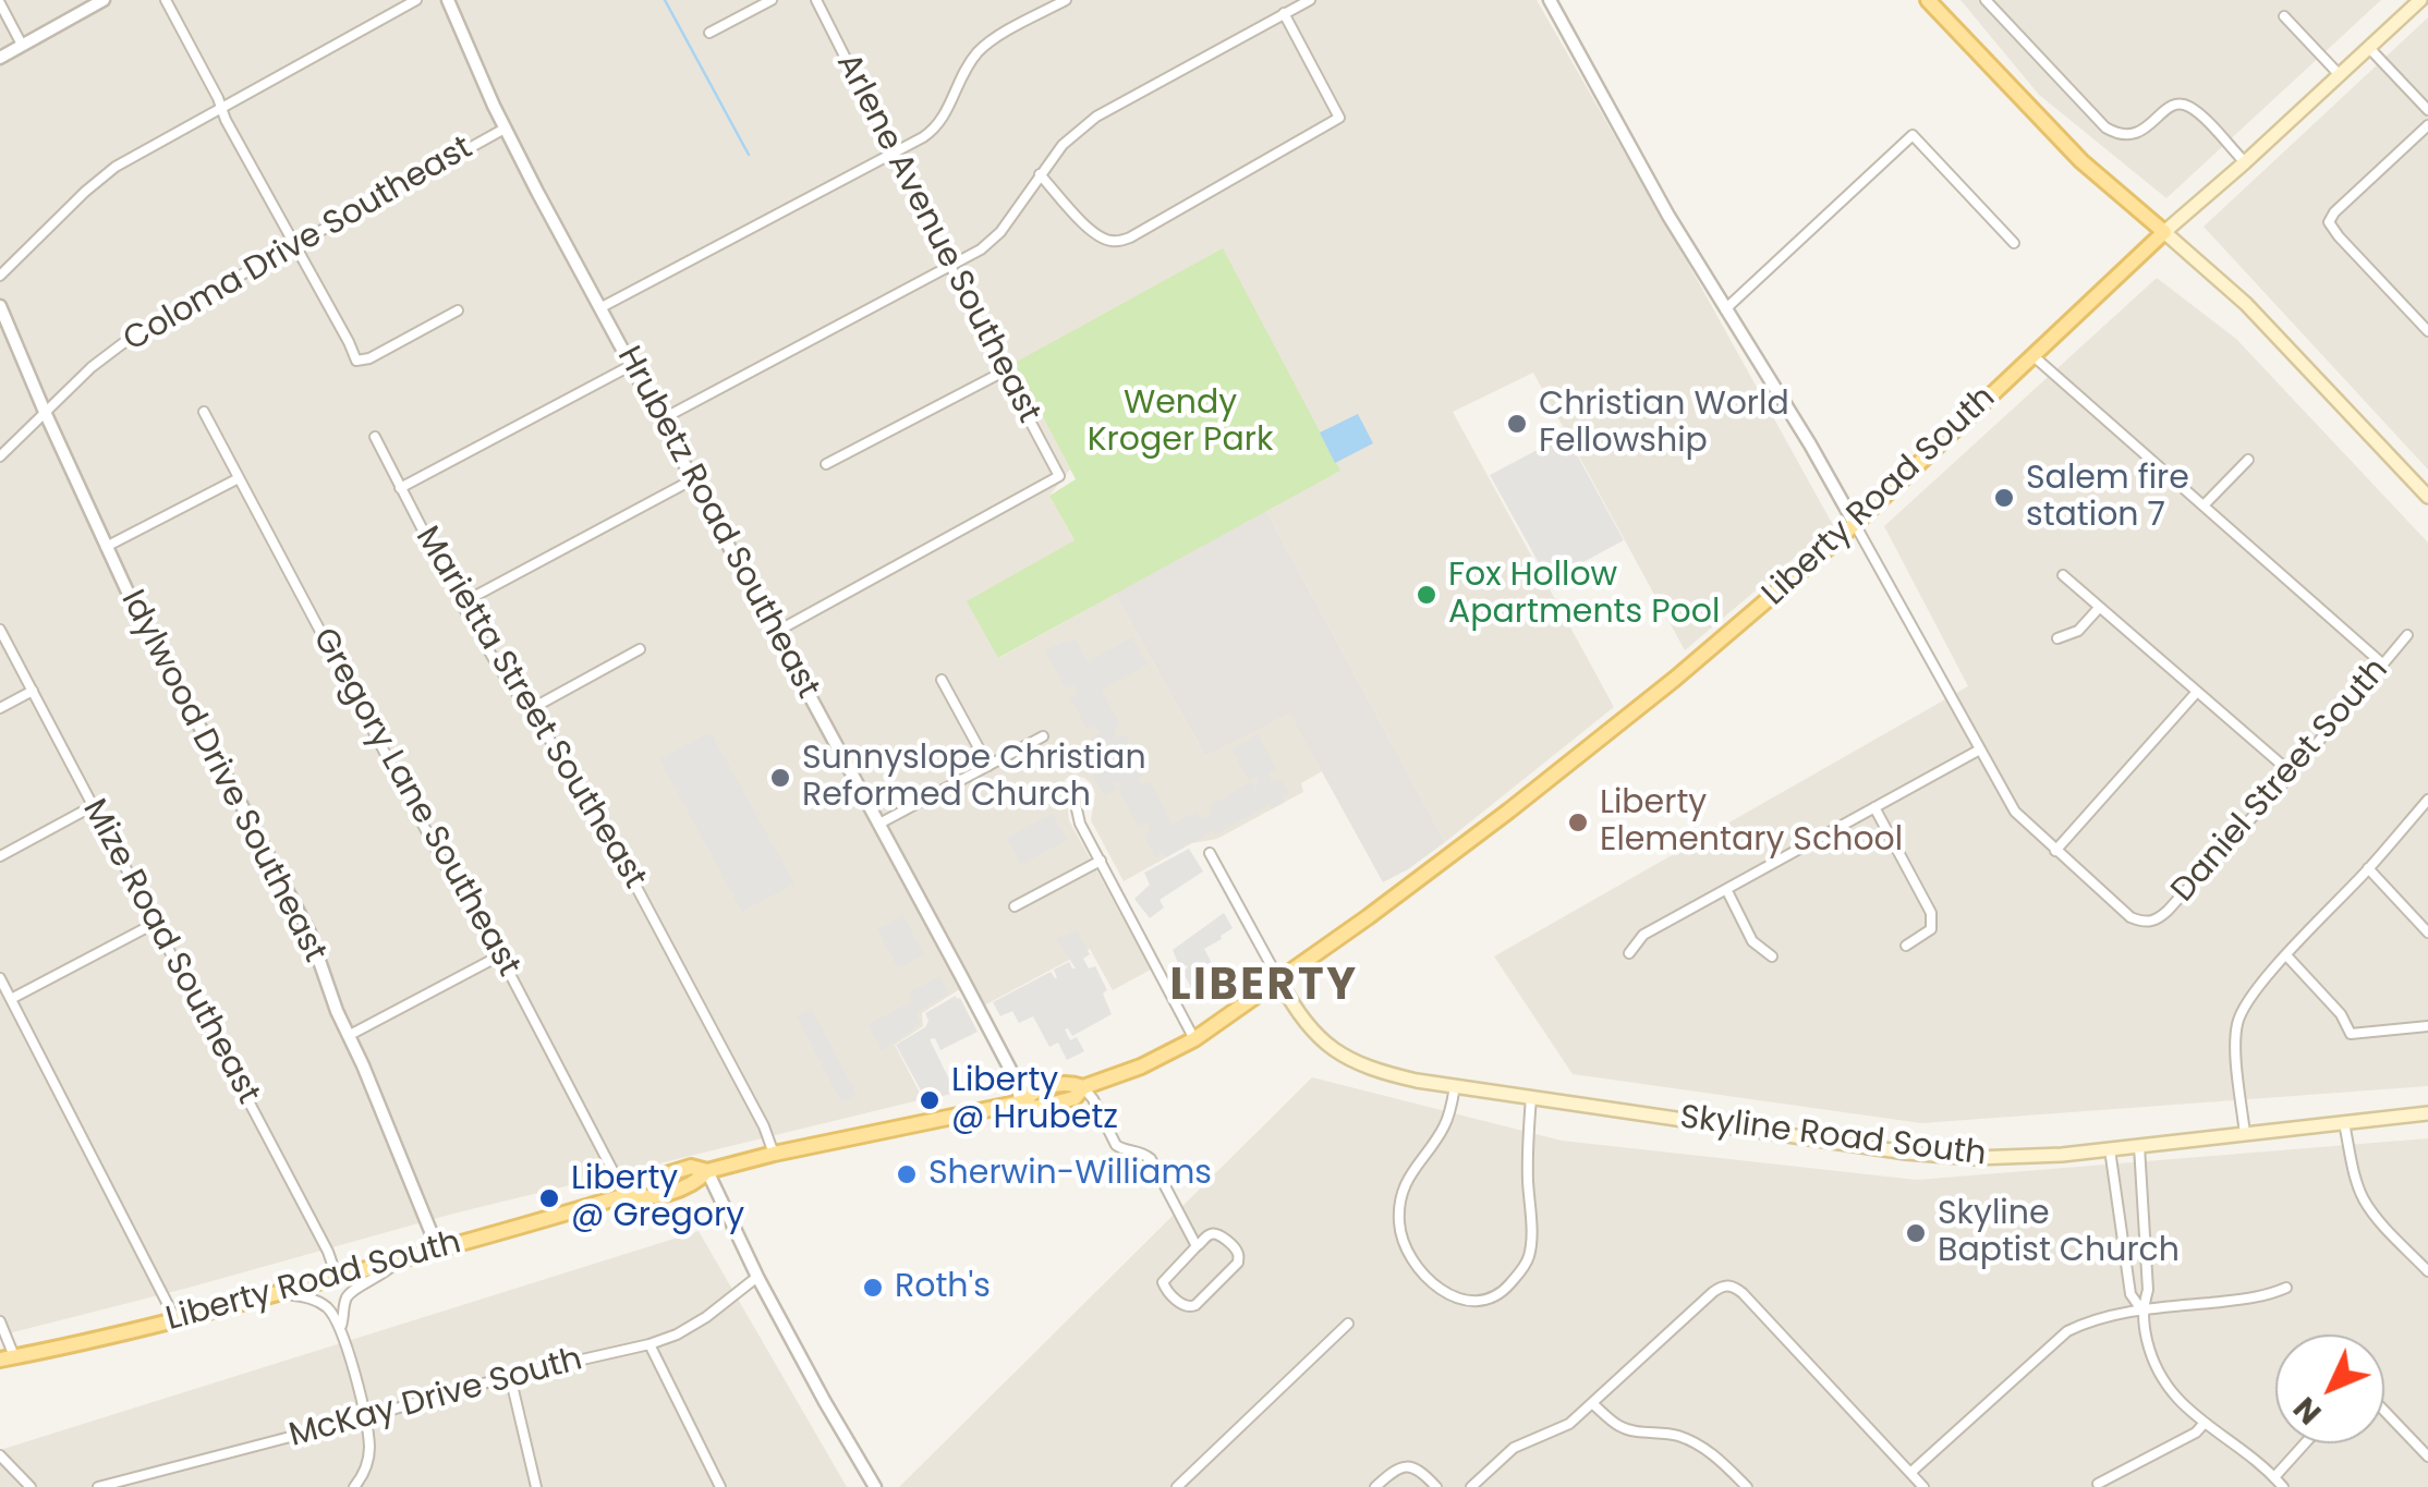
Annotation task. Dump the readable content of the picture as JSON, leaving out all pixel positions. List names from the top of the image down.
{
  "streets": {
    "main road": ["Liberty Road South", "Skyline Road South"],
    "street": [
      "Arlene Avenue Southeast",
      "Coloma Drive Southeast",
      "Hrubetz Road Southeast",
      "Marietta Street Southeast",
      "Idylwood Drive Southeast",
      "Daniel Street South",
      "Gregory Lane Southeast",
      "Mize Road Southeast",
      "McKay Drive South"
    ]
  },
  "crossings": [
    ["Arlene Avenue Southeast", "Hrubetz Road Southeast"],
    ["Coloma Drive Southeast", "Hrubetz Road Southeast"],
    ["Coloma Drive Southeast", "Idylwood Drive Southeast"],
    ["Liberty Road South", "Hrubetz Road Southeast"],
    ["Liberty Road South", "Marietta Street Southeast"],
    ["Liberty Road South", "Idylwood Drive Southeast"],
    ["Liberty Road South", "Gregory Lane Southeast"],
    ["Liberty Road South", "Mize Road Southeast"],
    ["Liberty Road South", "Skyline Road South"]
  ],
  "districts": ["LIBERTY"],
  "parks": ["Wendy Kroger Park"],
  "places": [
    "Christian World Fellowship",
    "Salem fire station 7",
    "Fox Hollow Apartments Pool",
    "Sunnyslope Christian Reformed Church",
    "Liberty Elementary School",
    "Liberty @ Hrubetz",
    "Sherwin-Williams",
    "Liberty @ Gregory",
    "Skyline Baptist Church",
    "Roth's"
  ],
  "north": "bottom left"
}
